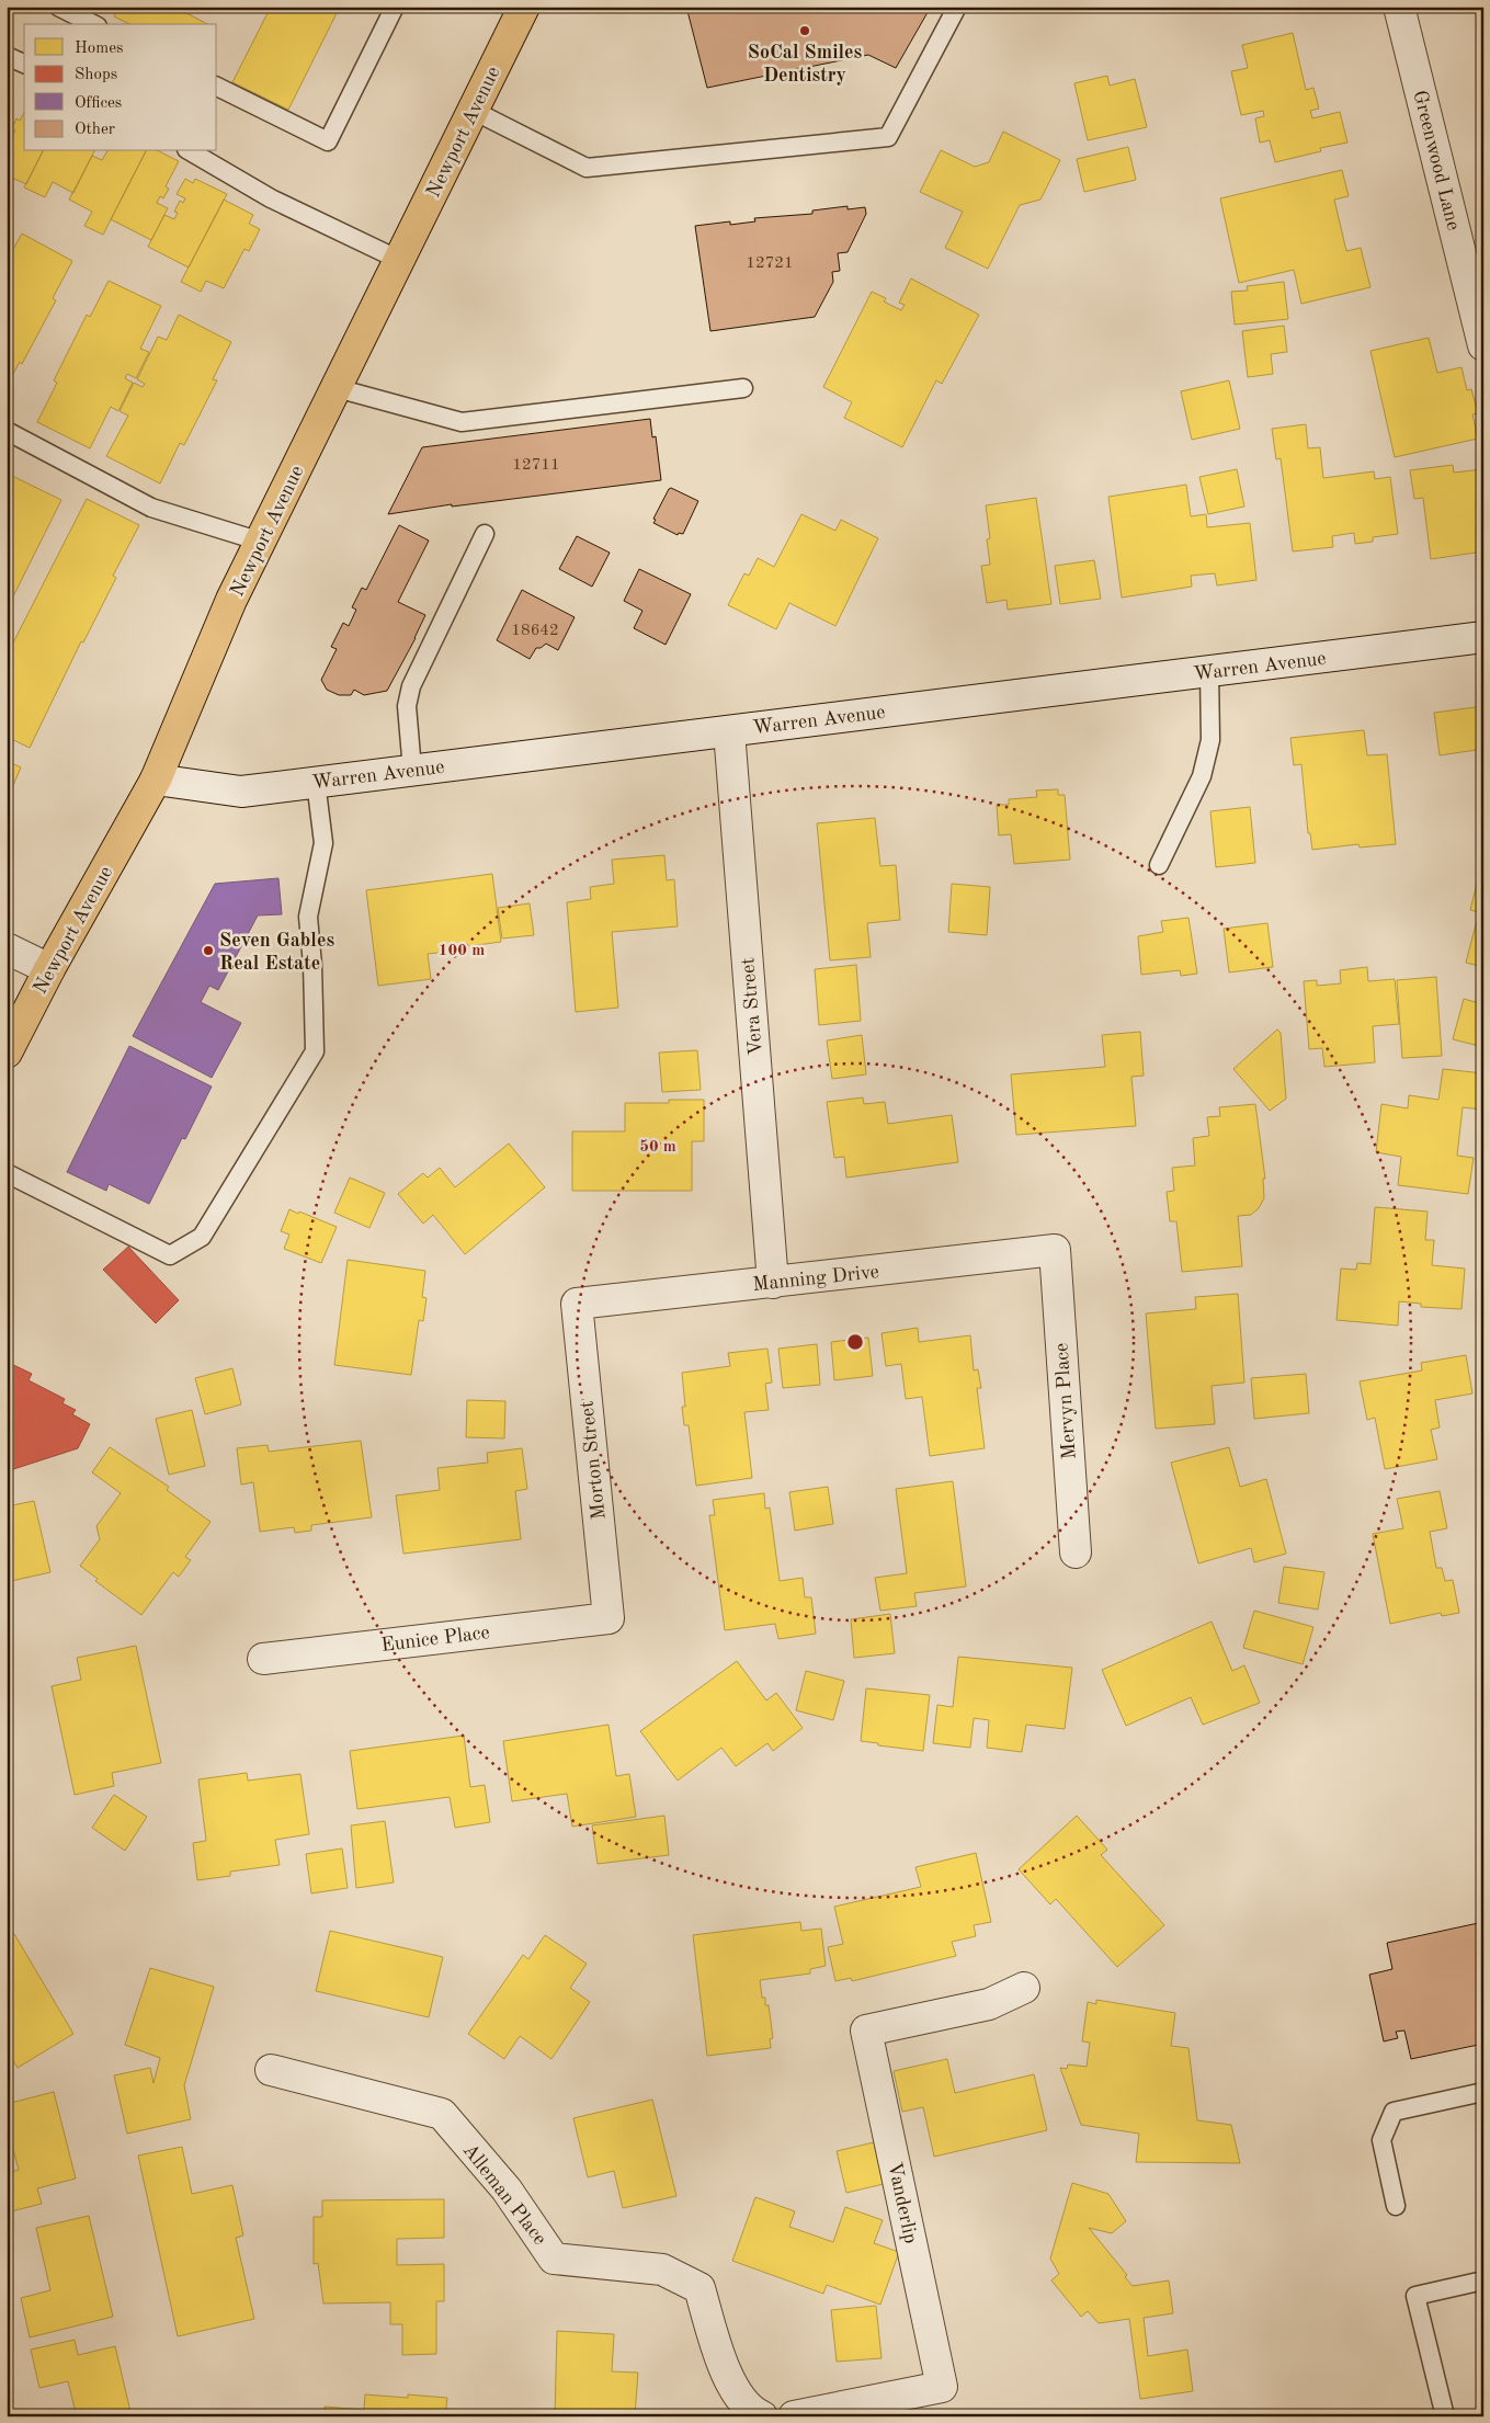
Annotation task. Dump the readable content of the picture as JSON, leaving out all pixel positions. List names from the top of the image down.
{
  "streets": {
    "main road": ["Newport Avenue"],
    "street": [
      "Greenwood Lane",
      "Warren Avenue",
      "Vera Street",
      "Manning Drive",
      "Mervyn Place",
      "Morton Street",
      "Eunice Place",
      "Alleman Place",
      "Vanderlip"
    ]
  },
  "crossings": [
    ["Newport Avenue", "Warren Avenue"],
    ["Warren Avenue", "Vera Street"],
    ["Vera Street", "Manning Drive"],
    ["Manning Drive", "Mervyn Place"],
    ["Manning Drive", "Morton Street"],
    ["Morton Street", "Eunice Place"]
  ],
  "places": ["SoCal Smiles Dentistry", "Seven Gables Real Estate"],
  "house_numbers": ["12721", "12711", "18642"],
  "legend": [
    "Homes",
    "Shops",
    "Offices",
    "Other"
  ],
  "rings": ["100 m", "50 m"]
}
